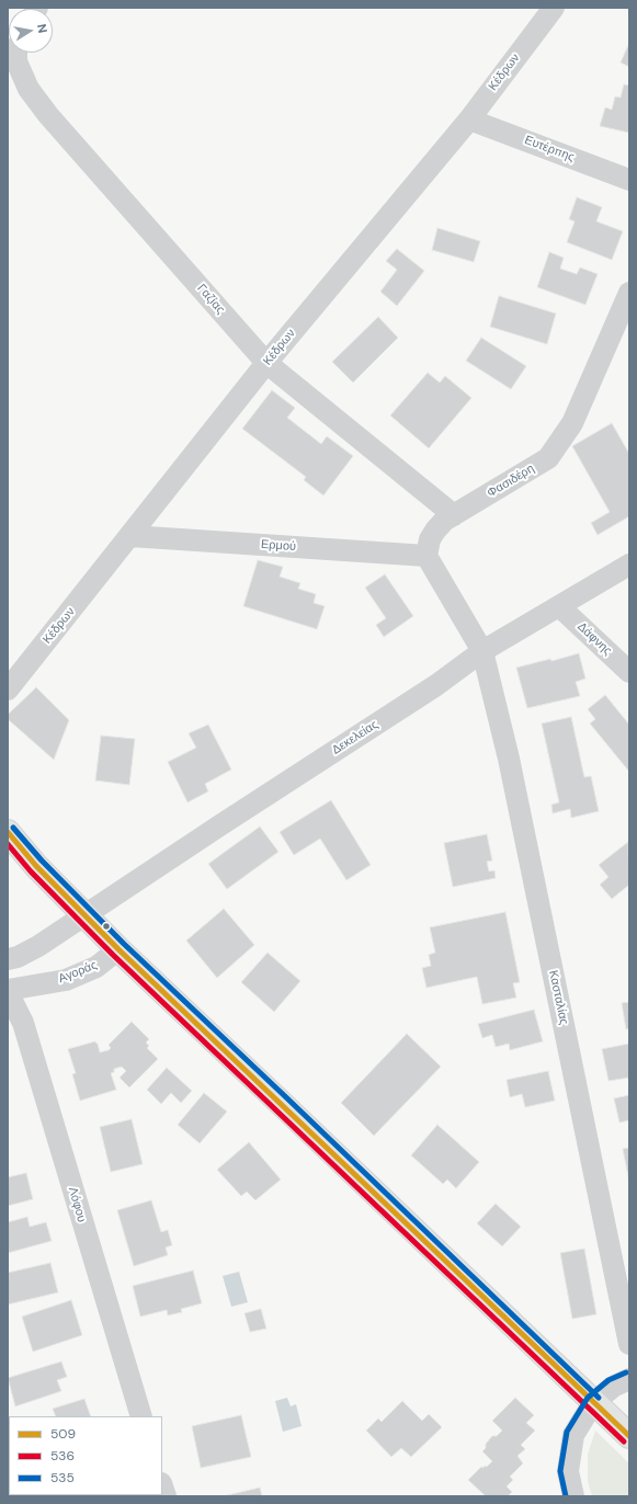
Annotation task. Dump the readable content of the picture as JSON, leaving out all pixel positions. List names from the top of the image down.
{
  "streets": {
    "street": [
      "Κέδρων",
      "Ευτέρπης",
      "Γαζίας",
      "Φασιδέρη",
      "Ερμού",
      "Δάφνης",
      "Δεκελείας",
      "Αγοράς",
      "Κασταλίας",
      "Λόφου"
    ]
  },
  "crossings": [
    ["Κέδρων", "Ευτέρπης"],
    ["Κέδρων", "Γαζίας"],
    ["Κέδρων", "Ερμού"],
    ["Γαζίας", "Φασιδέρη"],
    ["Φασιδέρη", "Ερμού"],
    ["Δάφνης", "Δεκελείας"],
    ["Δεκελείας", "Κασταλίας"]
  ],
  "lines": ["transit line 535", "transit line 509", "transit line 536"],
  "legend": ["509", "536", "535"],
  "north": "right"
}
